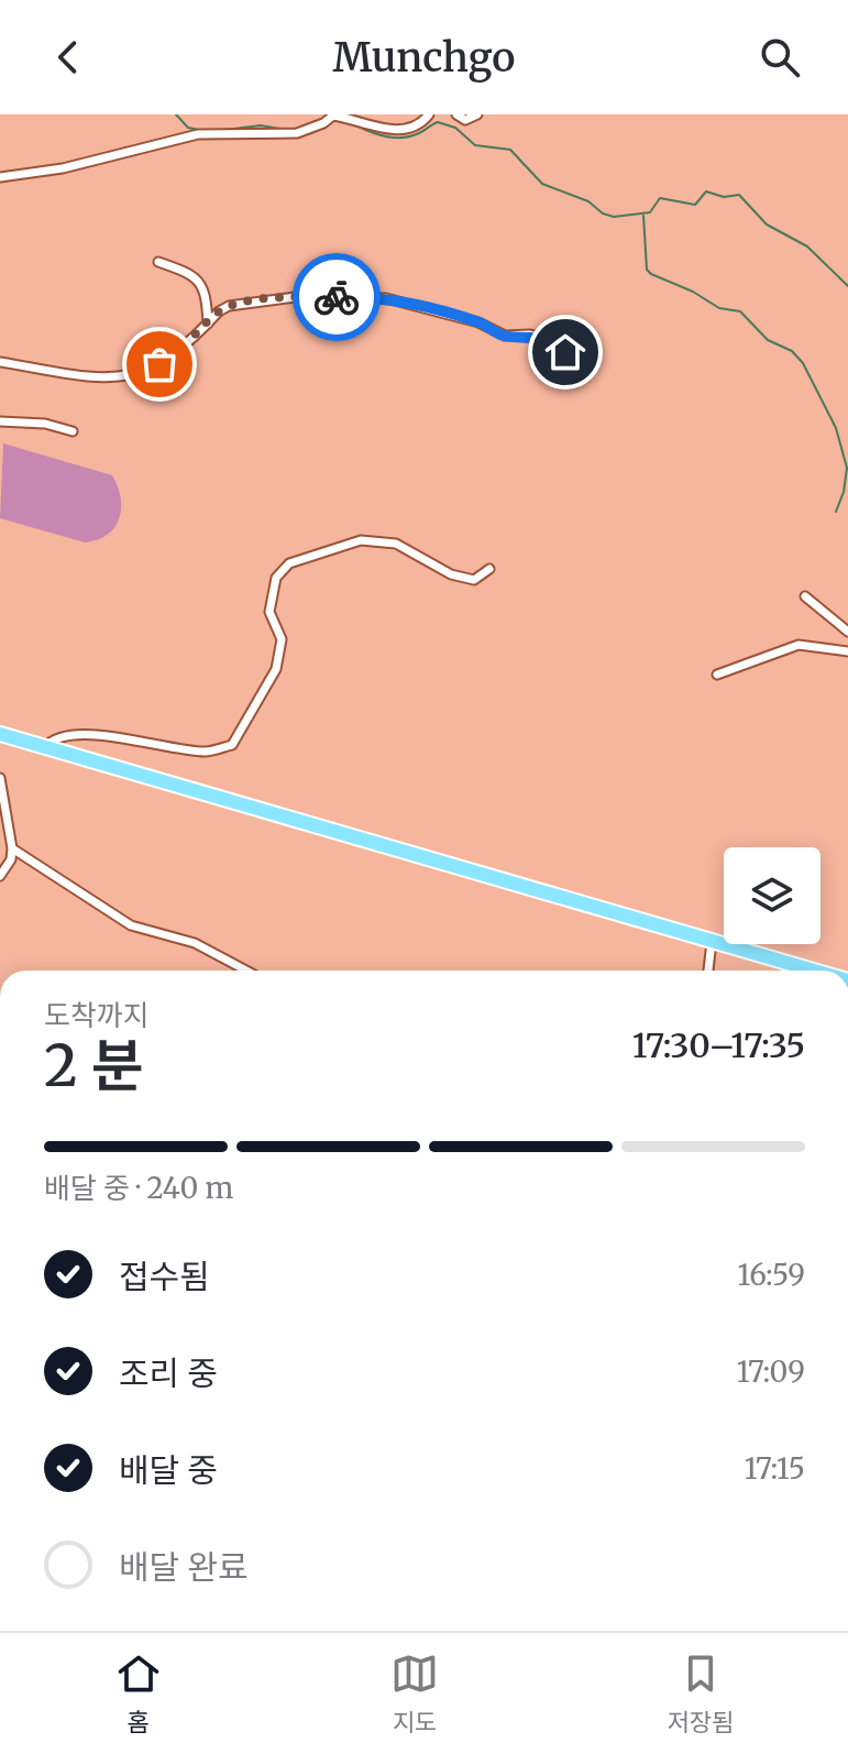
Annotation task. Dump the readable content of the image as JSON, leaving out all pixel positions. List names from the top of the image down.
{
  "page": {
    "header": "Munchgo",
    "heading": ["2 분", "도착까지", "17:30–17:35"],
    "bar": "배달 중 · 240 m",
    "list": [
      ["접수됨", "16:59"],
      ["조리 중", "17:09"],
      ["배달 중", "17:15"],
      "배달 완료"
    ],
    "tabs": ["홈", "지도", "저장됨"]
  }
}
